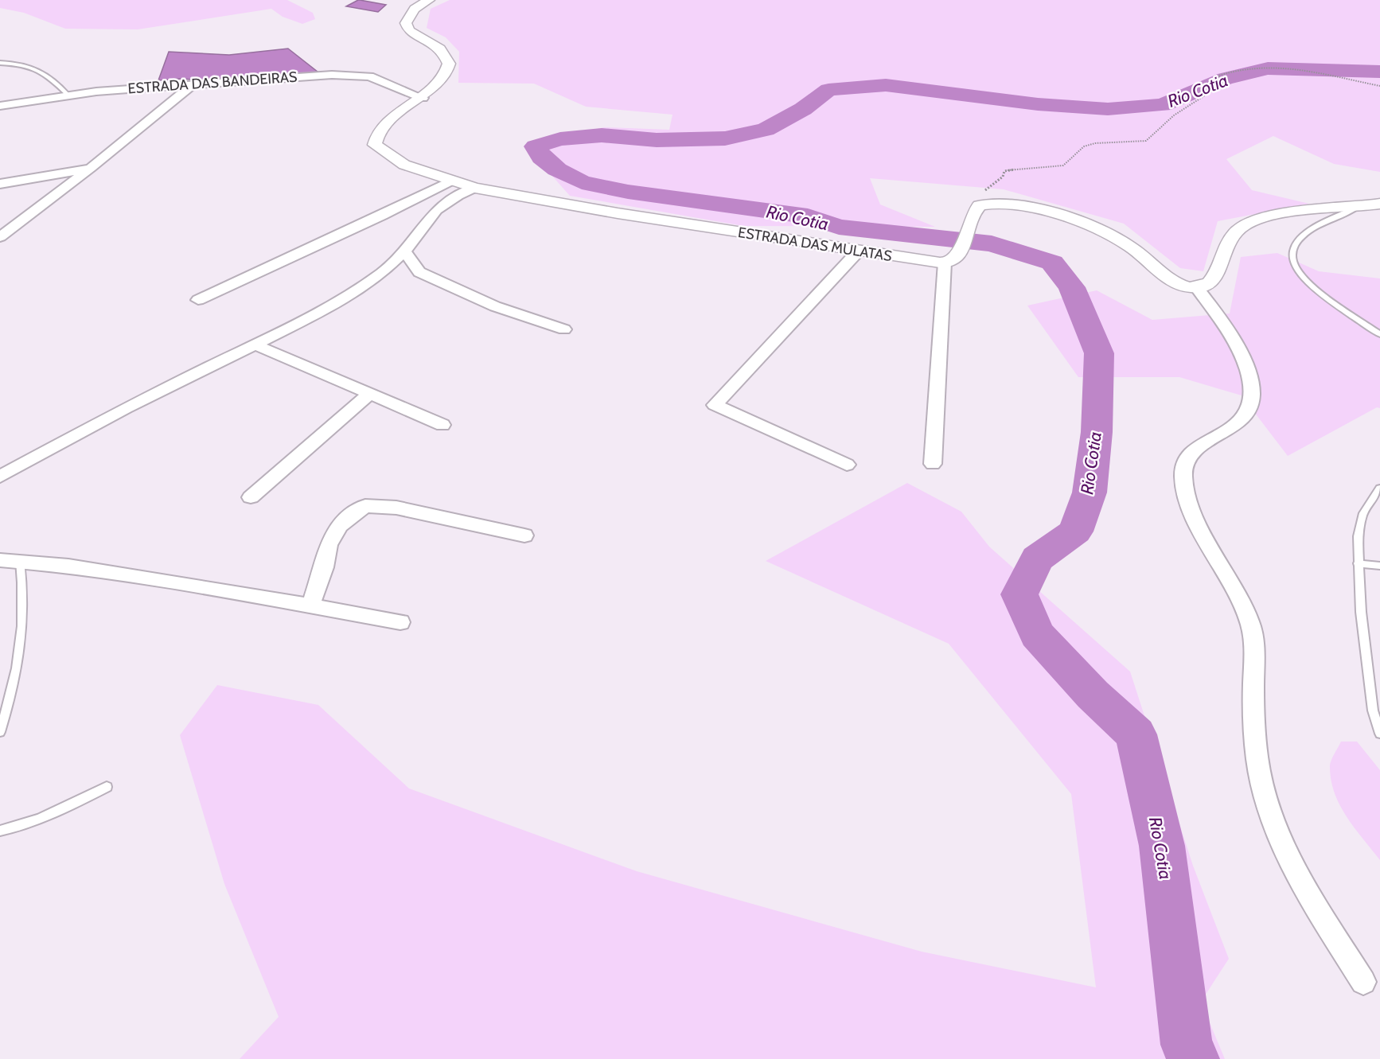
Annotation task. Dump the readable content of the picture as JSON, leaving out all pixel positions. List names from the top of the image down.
{
  "streets": {
    "street": ["ESTRADA DAS BANDEIRAS", "ESTRADA DAS MULATAS"]
  },
  "crossings": [
    ["ESTRADA DAS BANDEIRAS", "ESTRADA DAS MULATAS"]
  ],
  "water": ["Rio Cotia"]
}
